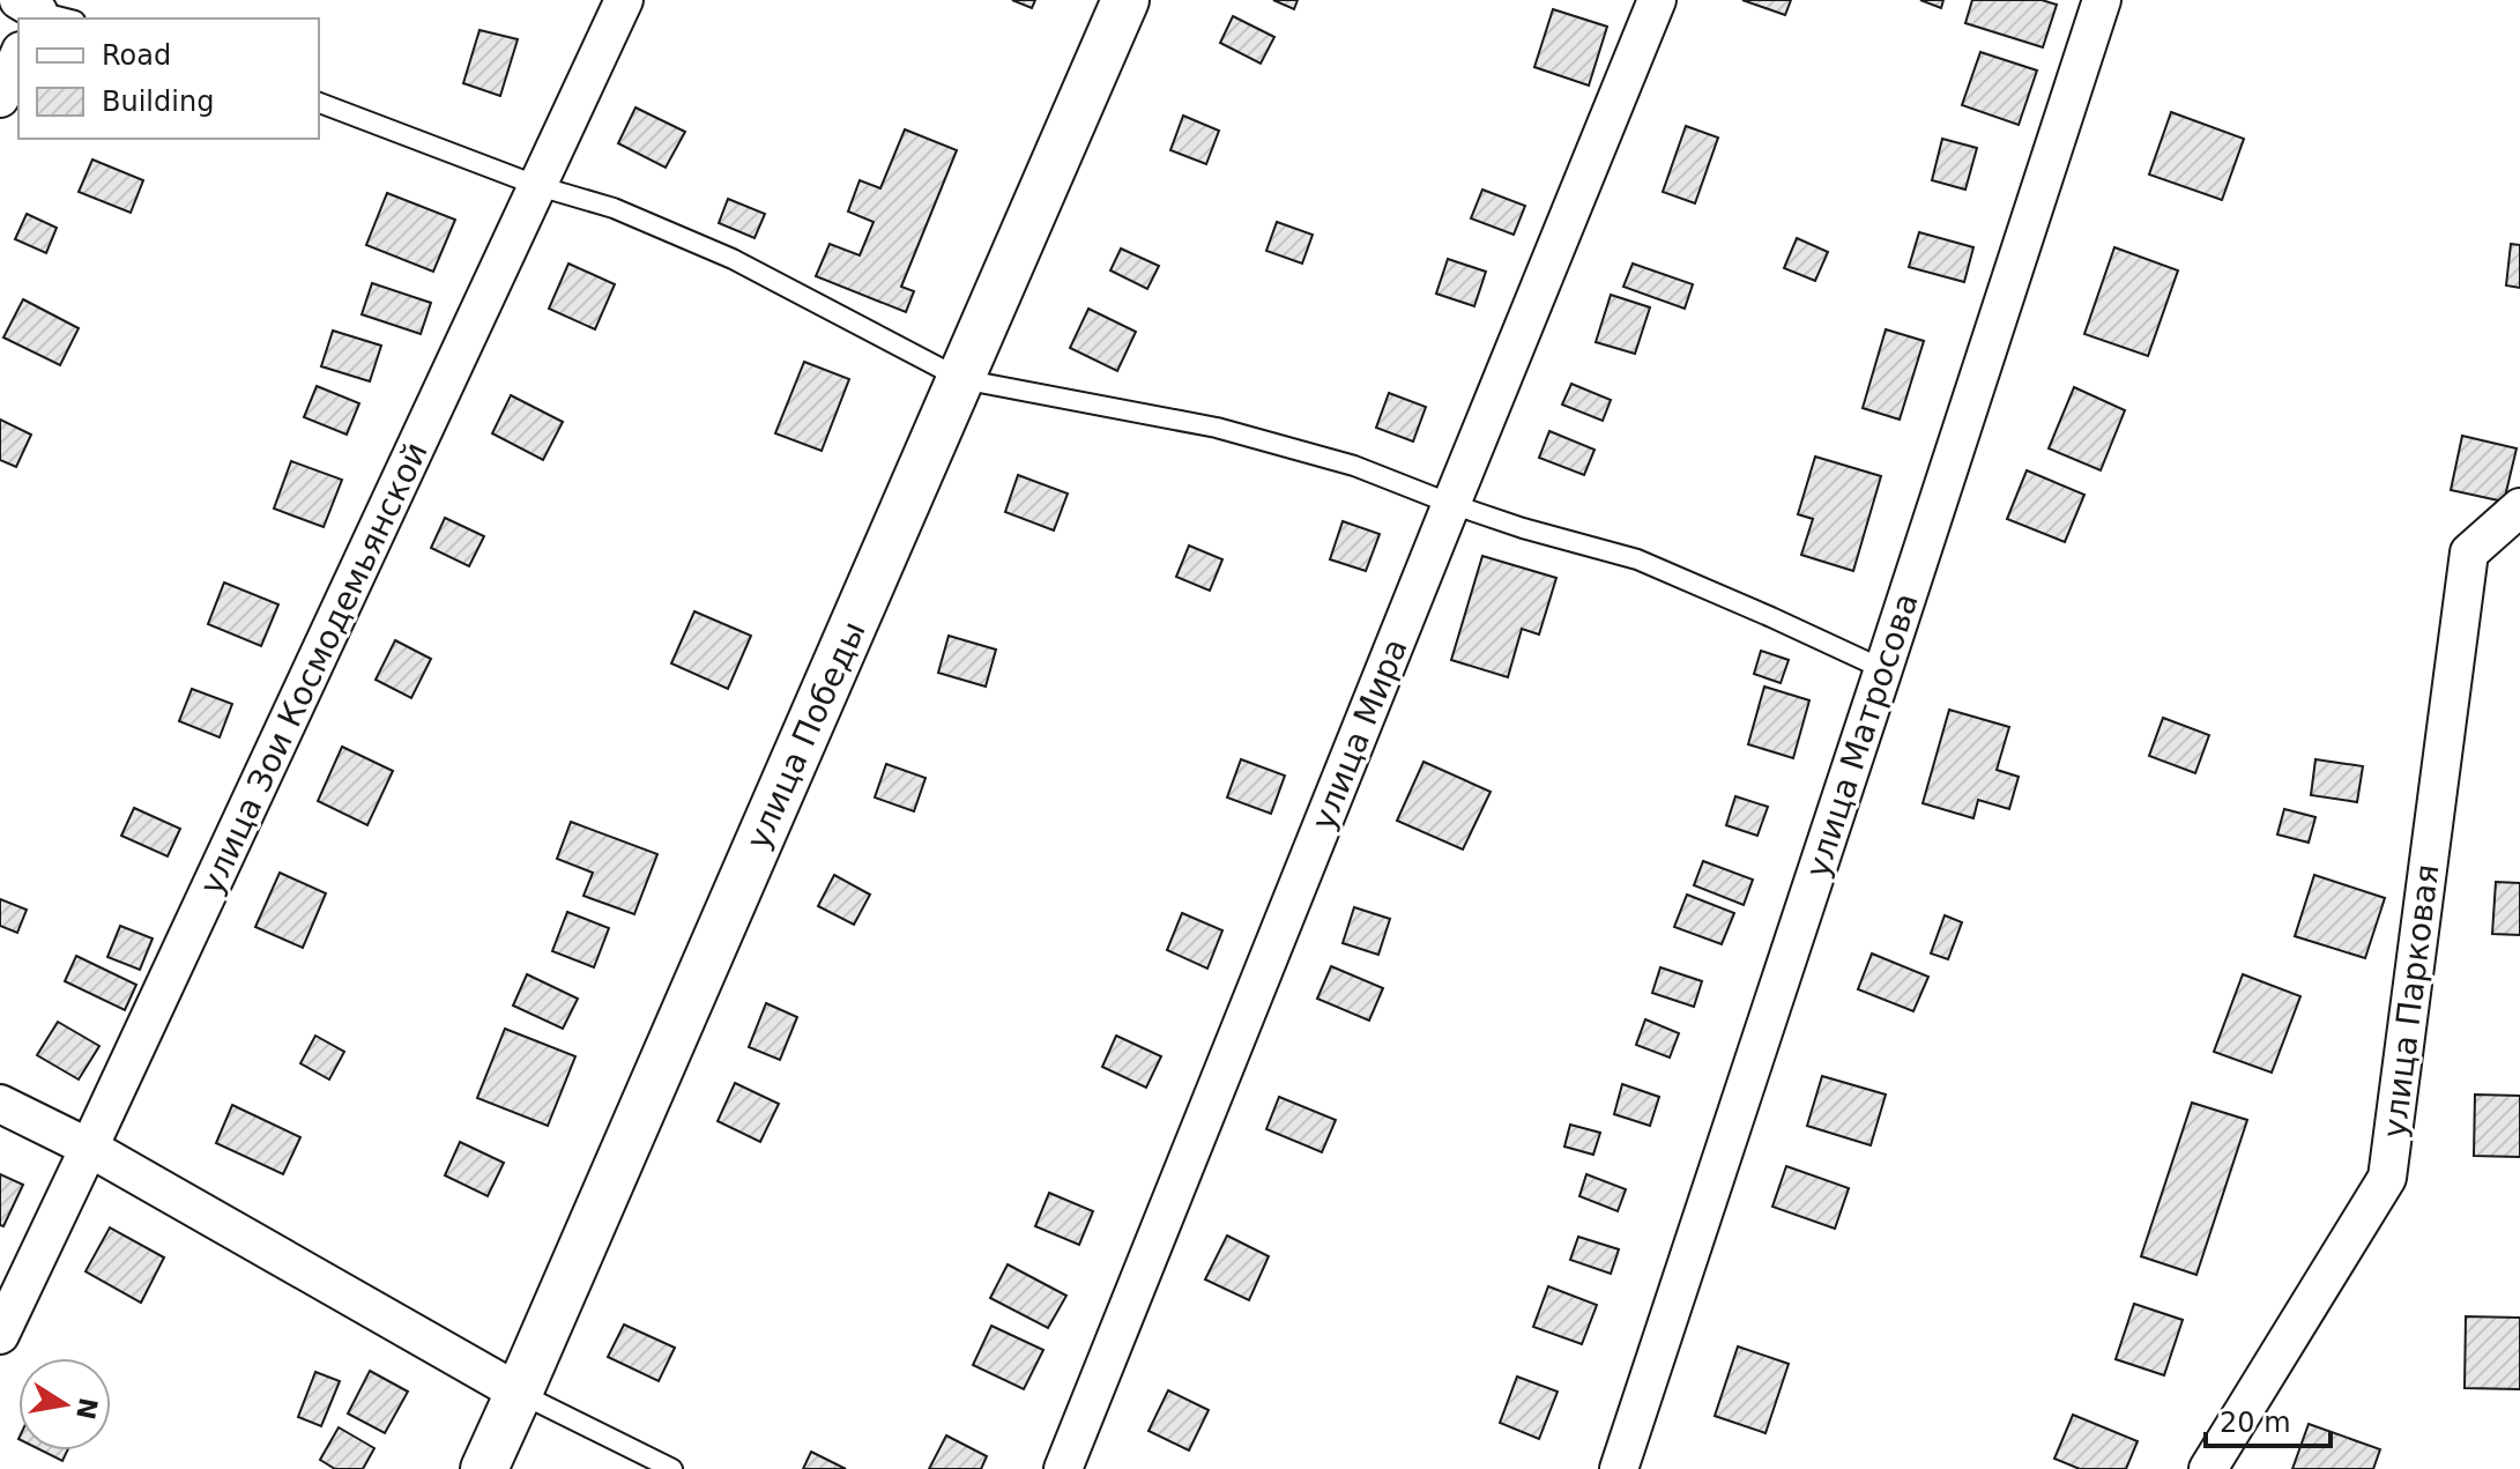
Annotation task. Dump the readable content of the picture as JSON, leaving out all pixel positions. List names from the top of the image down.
{
  "streets": {
    "street": [
      "улица Зои Космодемьянской",
      "улица Мира",
      "улица Победы",
      "улица Матросова",
      "улица Парковая"
    ]
  },
  "legend": ["Road", "Building"],
  "scale_bar": "20 m",
  "north": "right"
}
